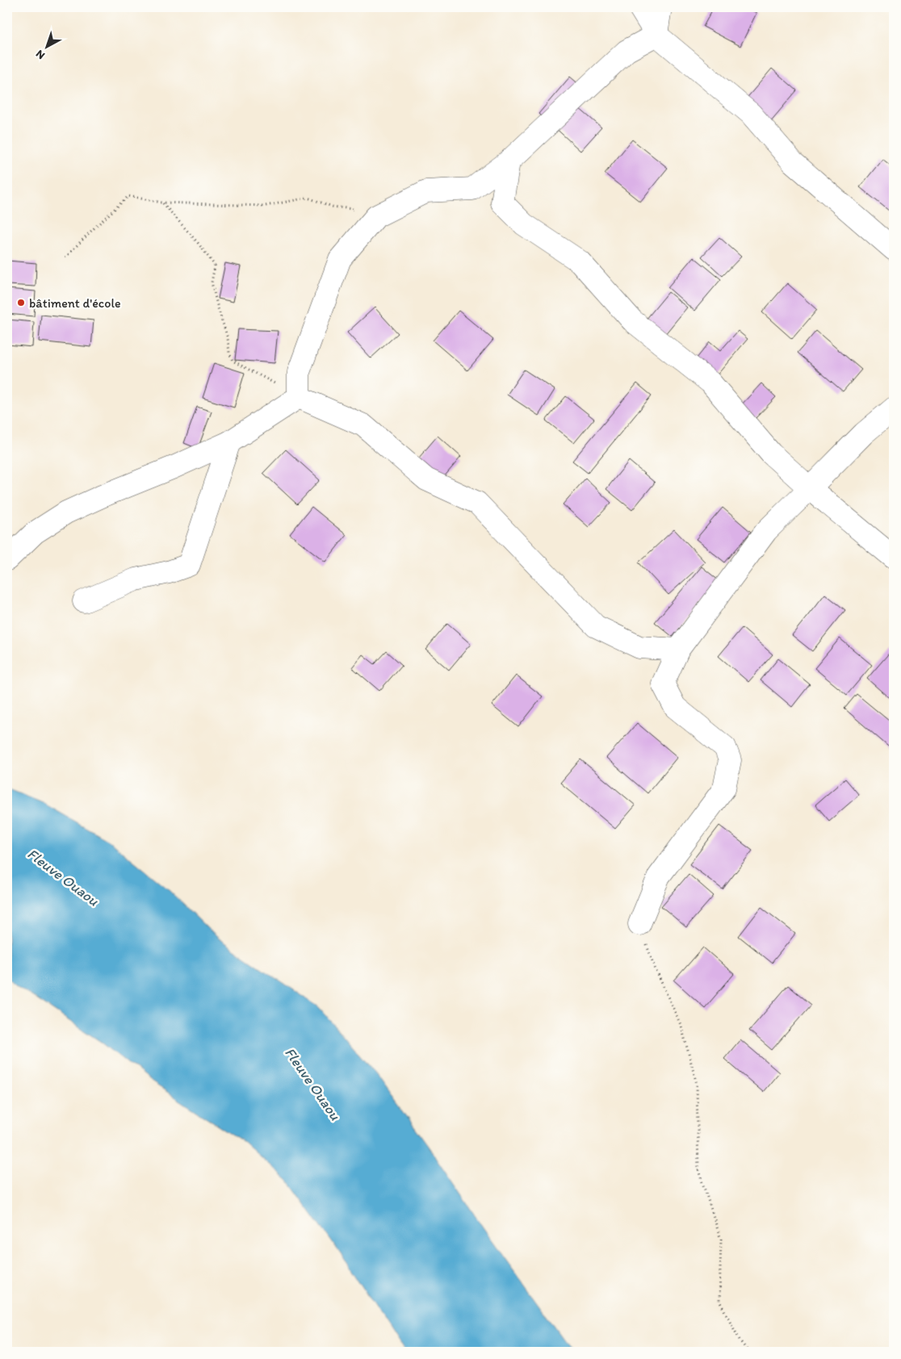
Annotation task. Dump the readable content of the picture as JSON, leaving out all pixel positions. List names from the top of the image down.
{
  "water": ["Fleuve Ouaou"],
  "places": ["bâtiment d'école"],
  "north": "bottom left"
}
